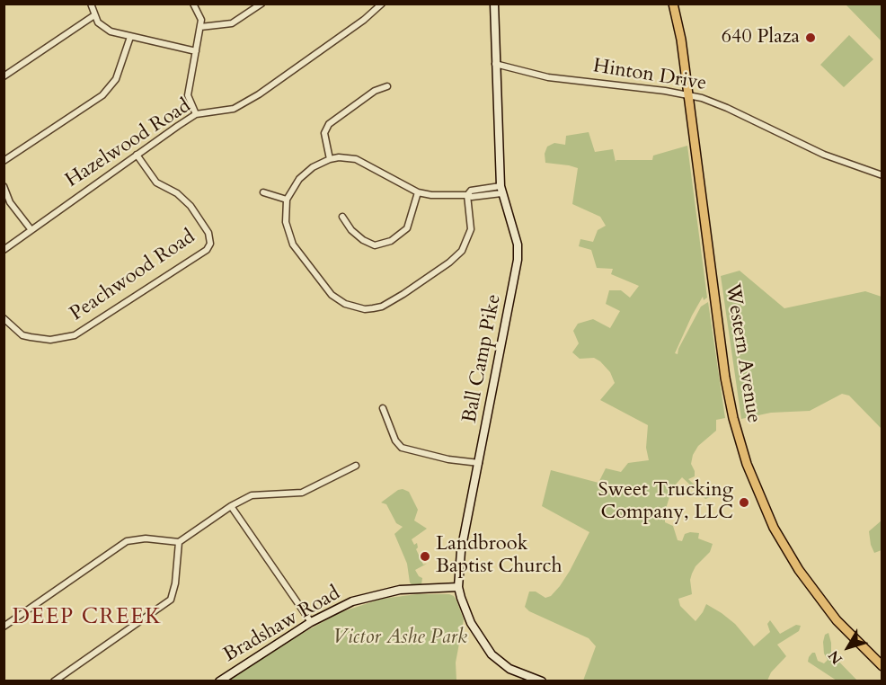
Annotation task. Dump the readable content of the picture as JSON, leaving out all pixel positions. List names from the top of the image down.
{
  "streets": {
    "main road": ["Western Avenue"],
    "street": [
      "Hinton Drive",
      "Hazelwood Road",
      "Peachwood Road",
      "Ball Camp Pike",
      "Bradshaw Road"
    ]
  },
  "crossings": [
    ["Hinton Drive", "Western Avenue"],
    ["Hinton Drive", "Ball Camp Pike"],
    ["Hazelwood Road", "Peachwood Road"],
    ["Ball Camp Pike", "Bradshaw Road"]
  ],
  "districts": ["DEEP CREEK"],
  "parks": ["Victor Ashe Park"],
  "places": ["640 Plaza", "Sweet Trucking Company, LLC", "Landbrook Baptist Church"],
  "north": "bottom left"
}
